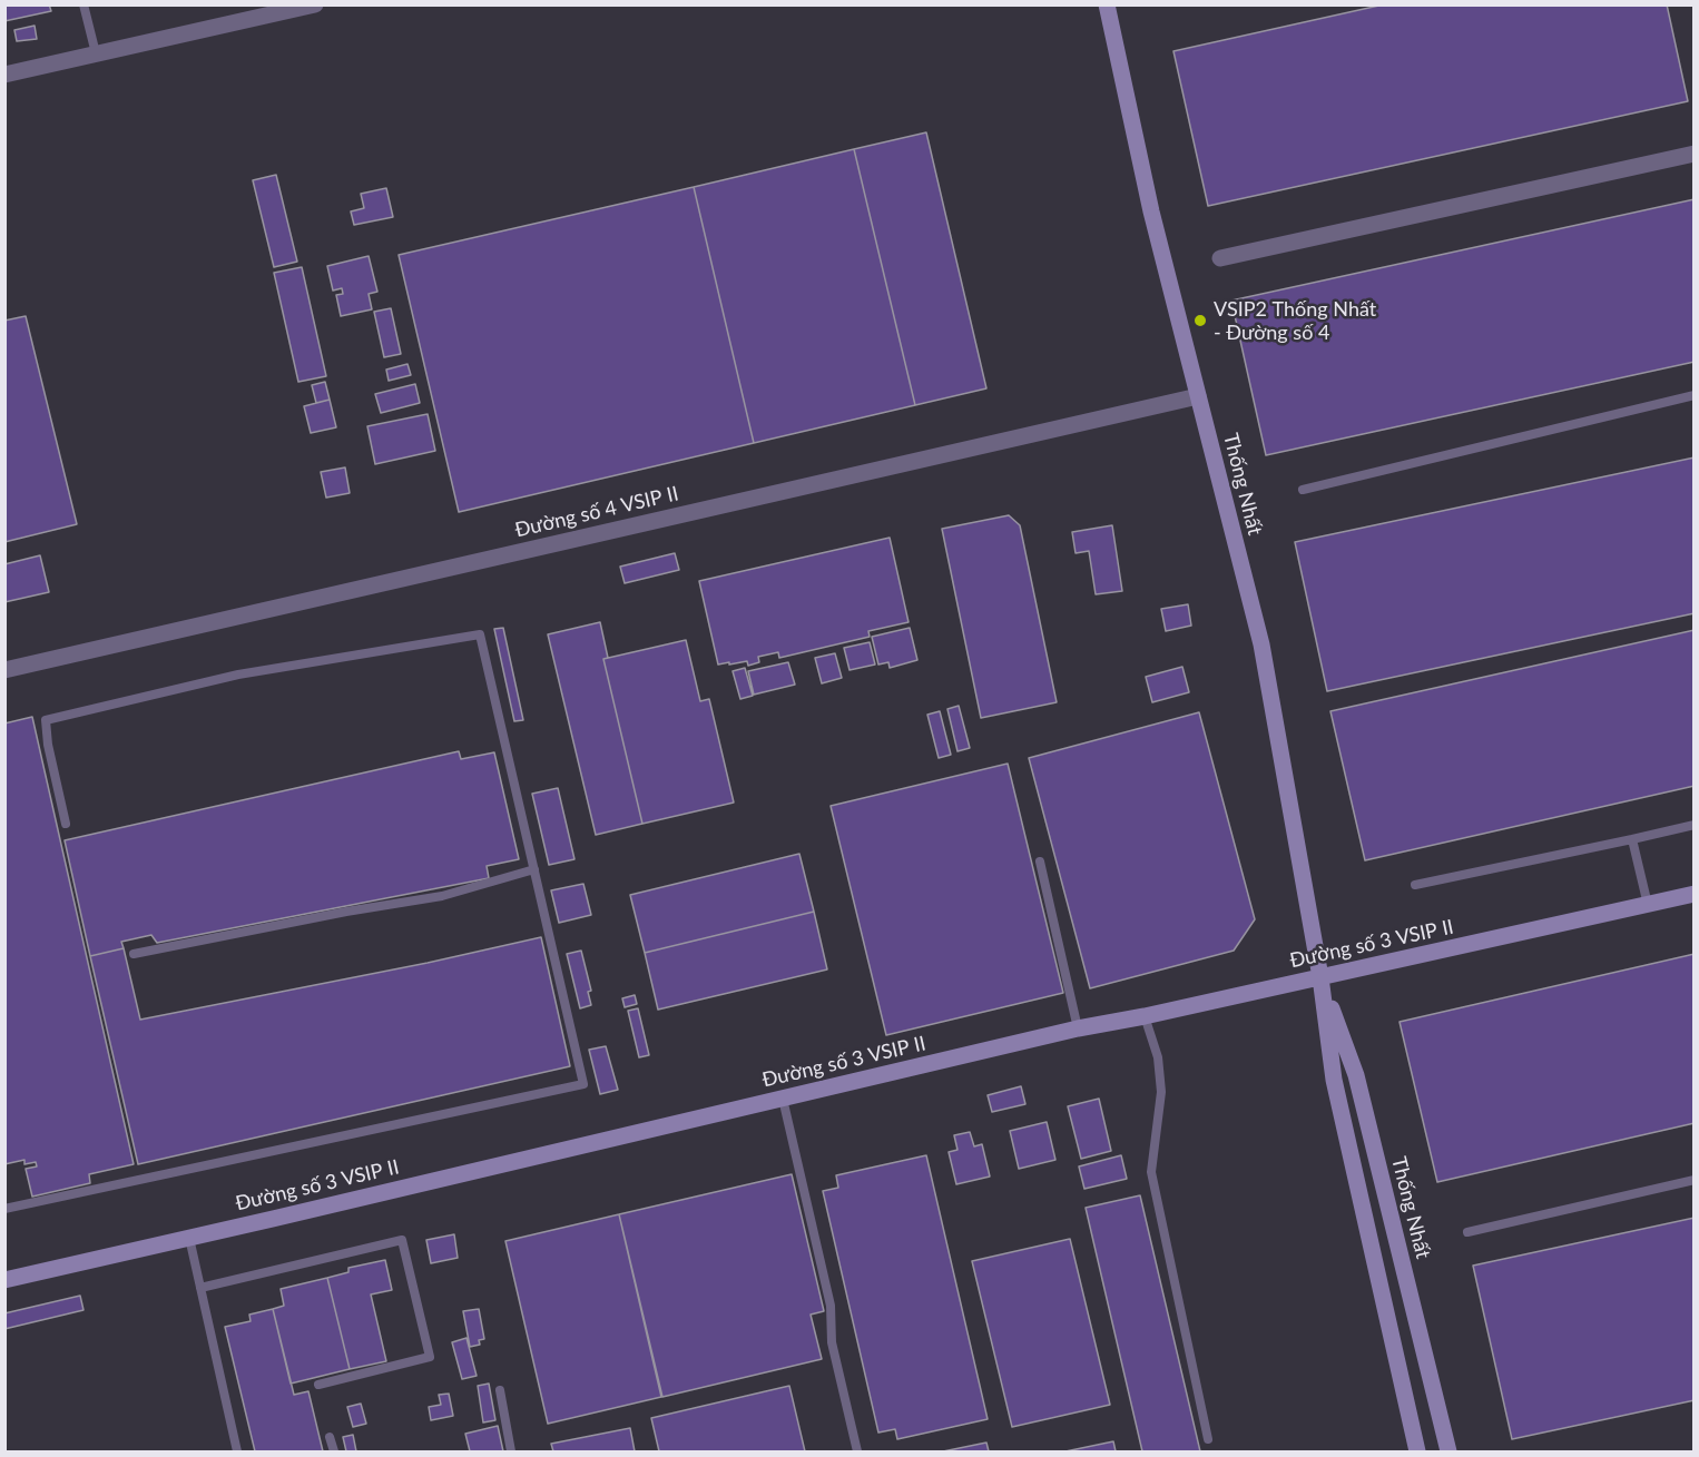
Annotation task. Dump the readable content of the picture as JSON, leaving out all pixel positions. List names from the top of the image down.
{
  "streets": {
    "street": ["Thống Nhất", "Đường số 4 VSIP II", "Đường số 3 VSIP II"]
  },
  "crossings": [
    ["Thống Nhất", "Đường số 4 VSIP II"],
    ["Thống Nhất", "Đường số 3 VSIP II"]
  ],
  "places": ["VSIP2 Thống Nhất - Đường số 4"]
}
